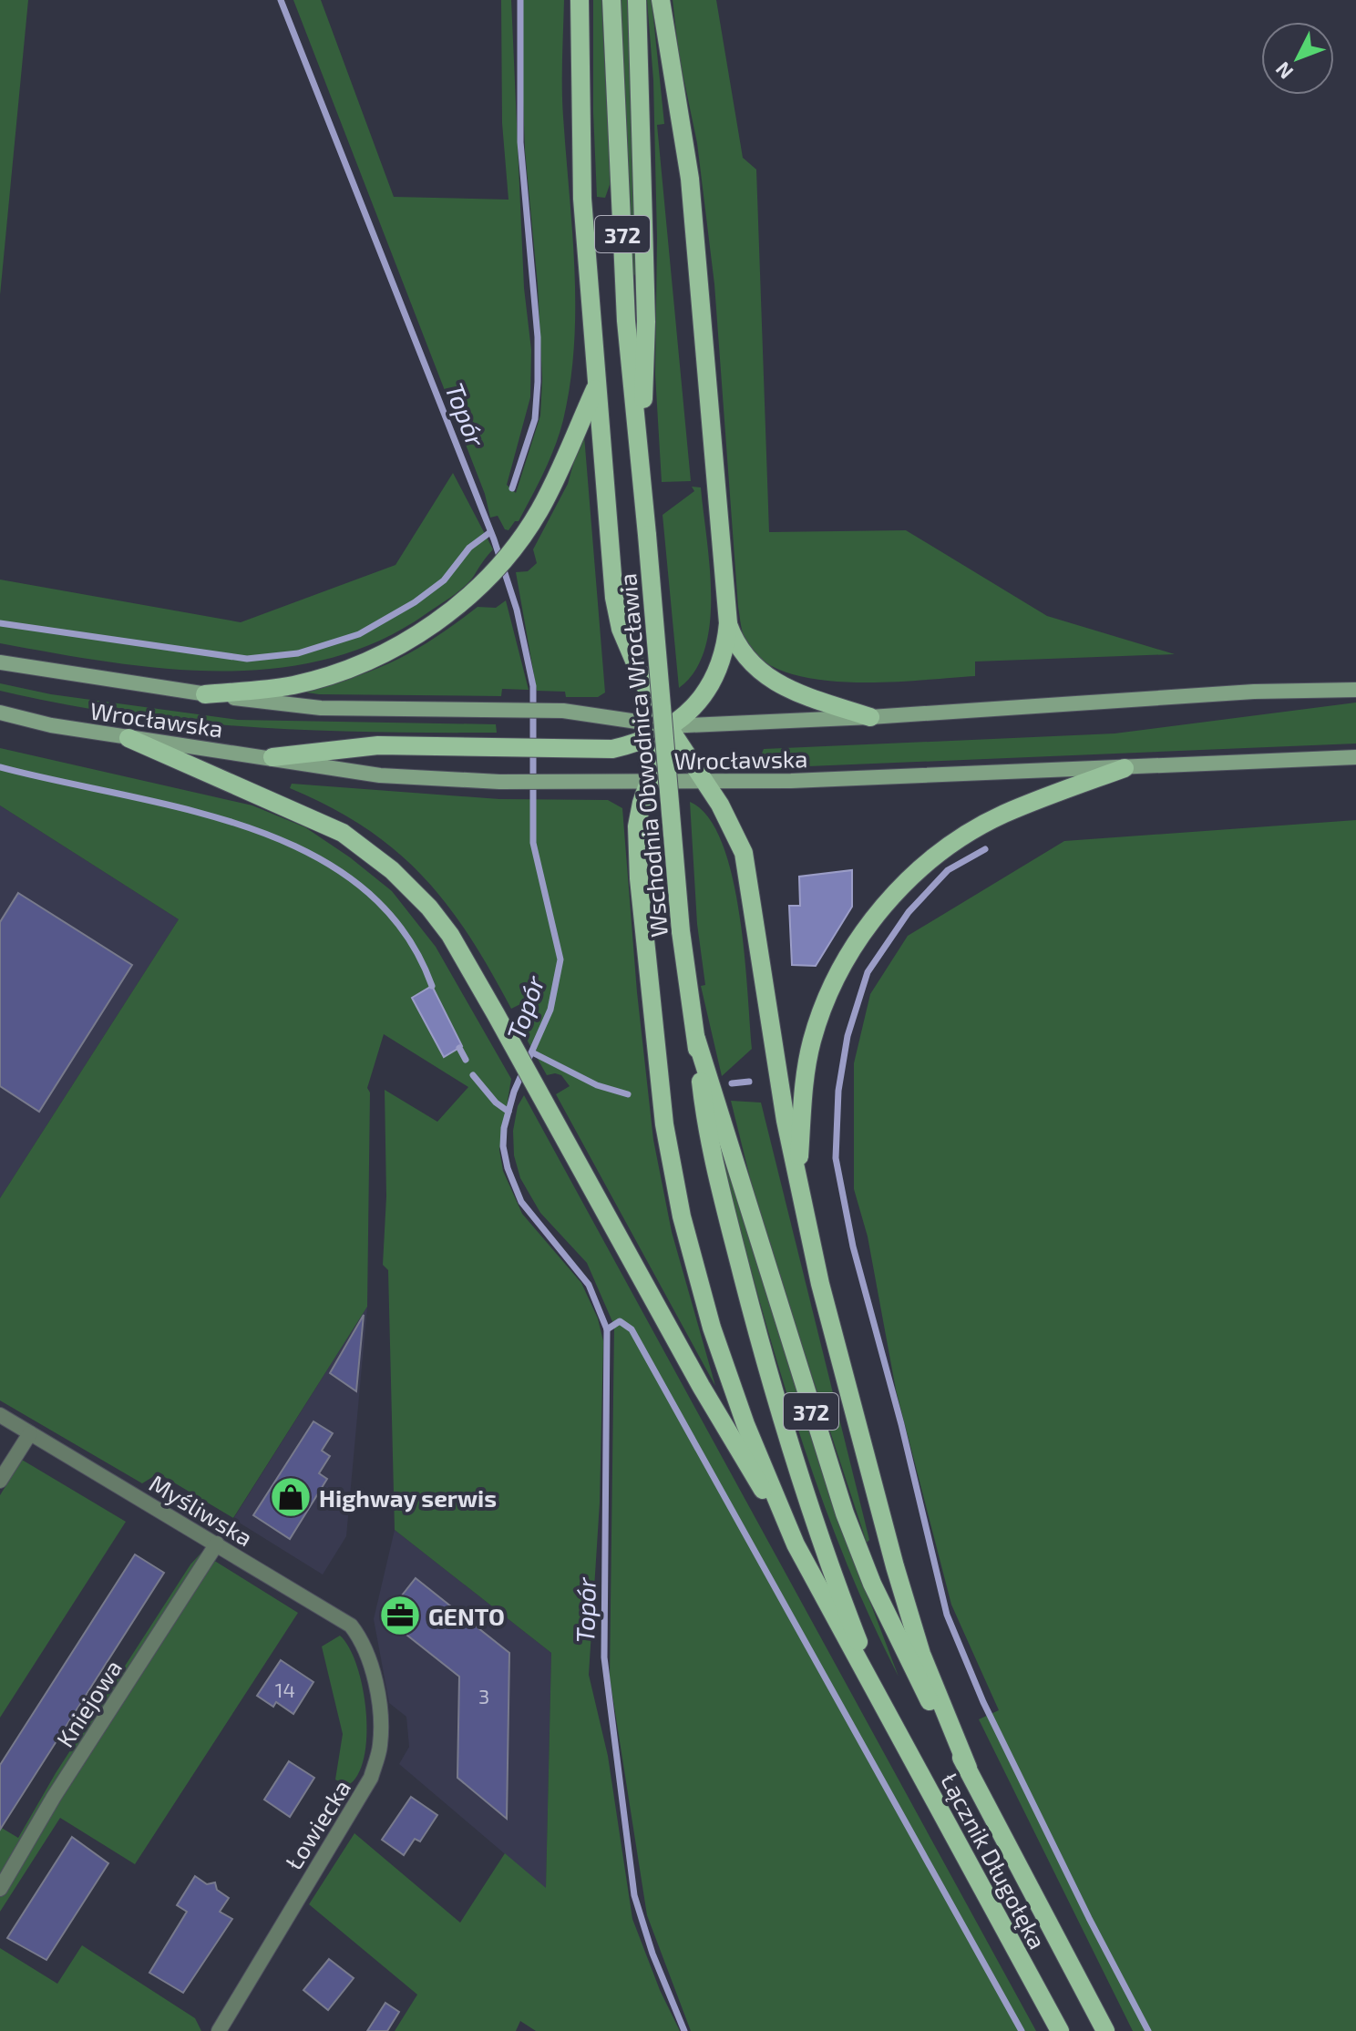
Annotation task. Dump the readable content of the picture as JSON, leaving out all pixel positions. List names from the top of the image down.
{
  "streets": {
    "main road": [
      "372",
      "Wrocławska",
      "Wschodnia Obwodnica Wrocławia",
      "Łącznik Długołęka"
    ],
    "street": ["Myśliwska", "Kniejowa", "Łowiecka"]
  },
  "crossings": [
    ["Wschodnia Obwodnica Wrocławia", "Łącznik Długołęka"],
    ["Myśliwska", "Kniejowa"],
    ["Myśliwska", "Łowiecka"]
  ],
  "water": ["Topór"],
  "places": {
    "shop": ["Highway serwis"],
    "office": ["GENTO"]
  },
  "house_numbers": ["14", "3"],
  "north": "bottom left"
}
